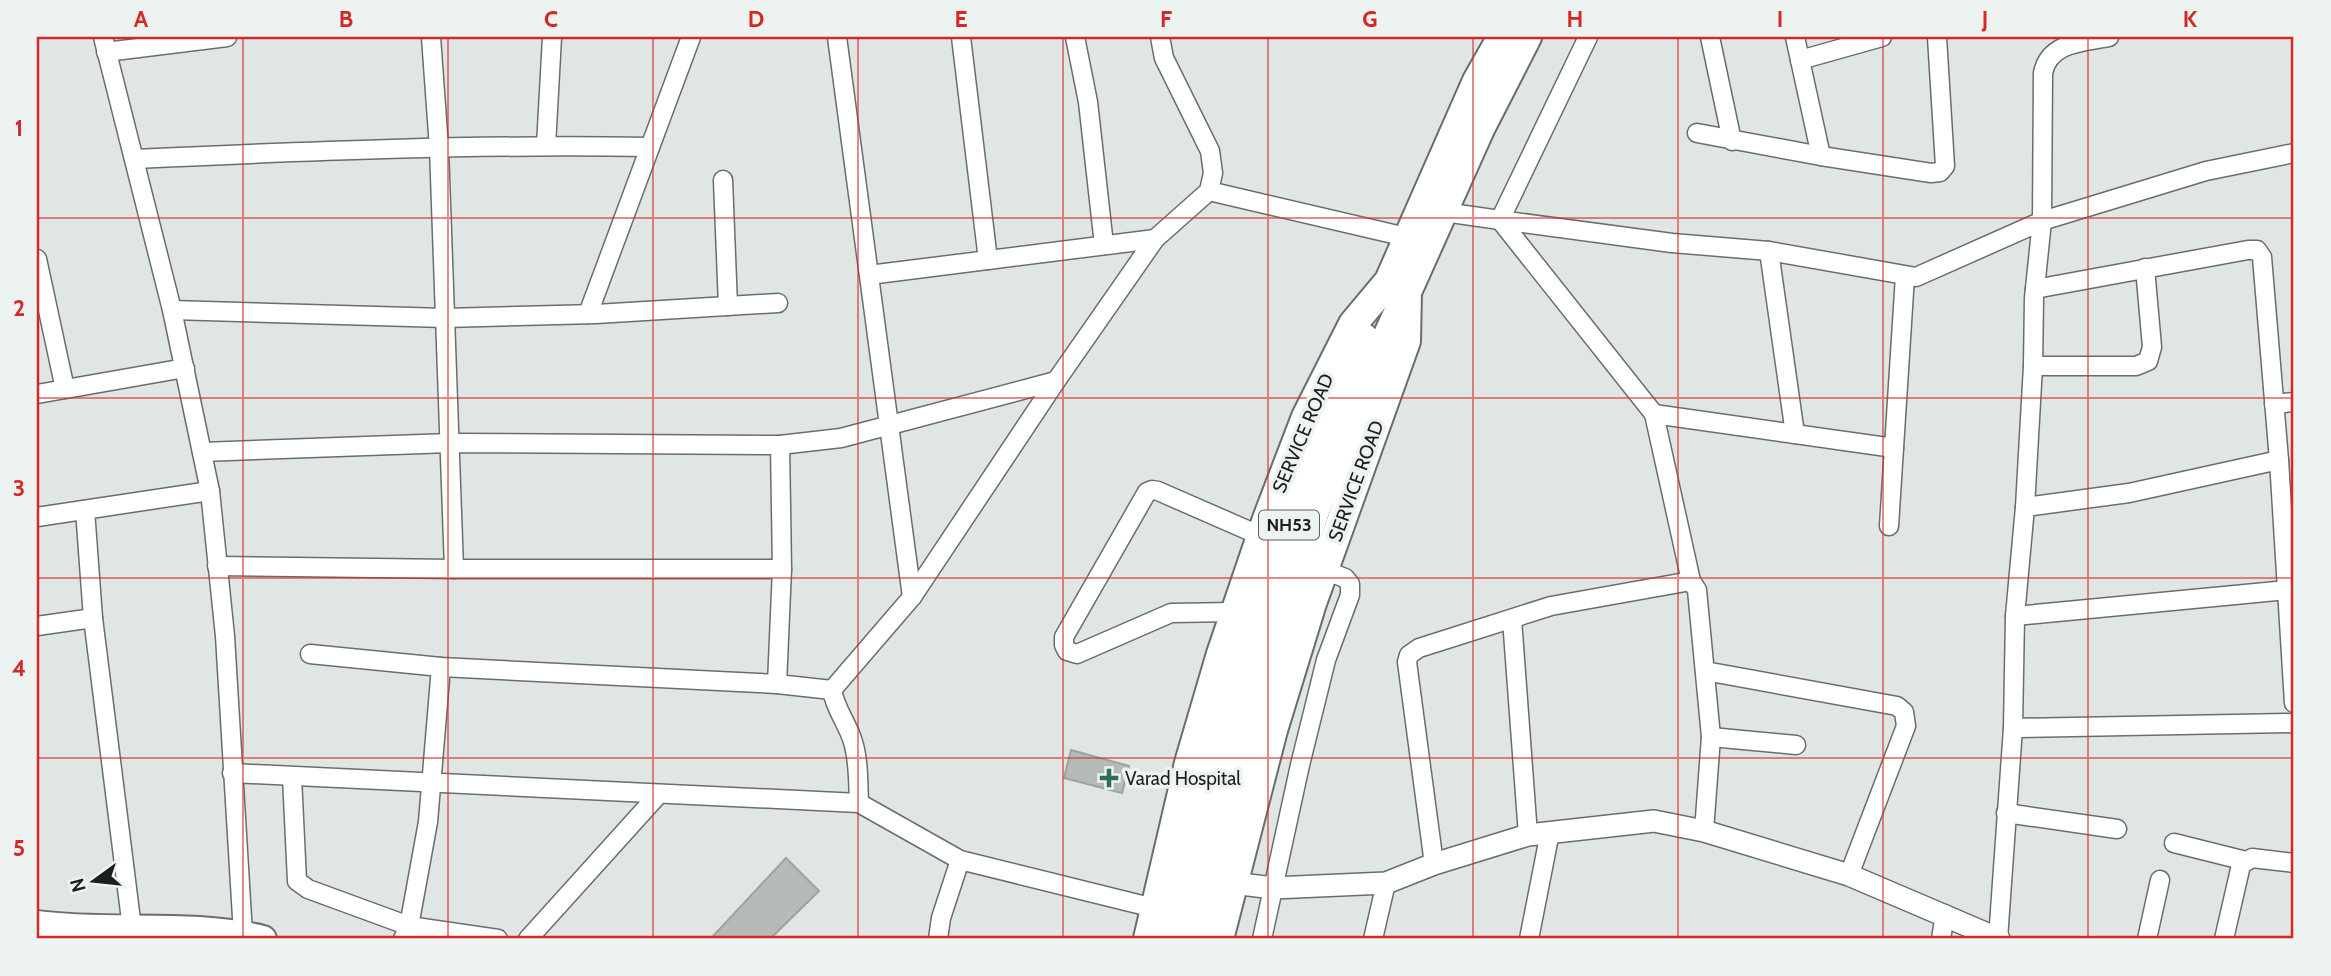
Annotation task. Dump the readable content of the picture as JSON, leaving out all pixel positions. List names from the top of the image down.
{
  "streets": {
    "highway": ["SERVICE ROAD", "NH53"]
  },
  "crossings": [
    ["SERVICE ROAD", "NH53"]
  ],
  "places": {
    "health": ["Varad Hospital"]
  },
  "north": "left",
  "grid": {
    "columns": [
      "A",
      "B",
      "C",
      "D",
      "E",
      "F",
      "G",
      "H",
      "I",
      "J",
      "K"
    ],
    "rows": [
      "1",
      "2",
      "3",
      "4",
      "5"
    ]
  }
}
